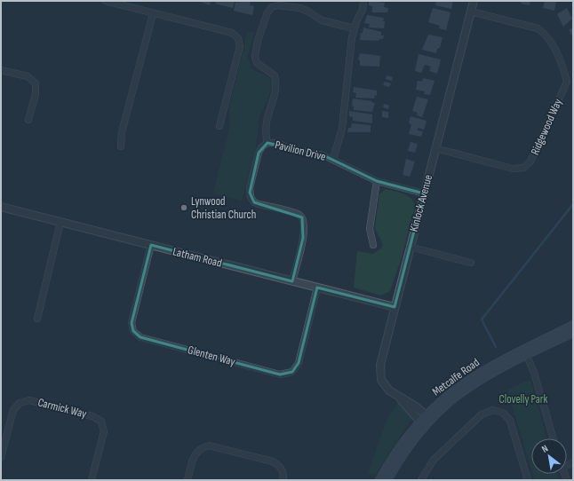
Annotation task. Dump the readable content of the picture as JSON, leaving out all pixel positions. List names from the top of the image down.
{
  "streets": {
    "main road": ["Metcalfe Road"],
    "street": [
      "Ridgewood Way",
      "Pavilion Drive",
      "Kinlock Avenue",
      "Latham Road",
      "Glenten Way",
      "Carmick Way"
    ]
  },
  "crossings": [
    ["Ridgewood Way", "Kinlock Avenue"],
    ["Pavilion Drive", "Kinlock Avenue"],
    ["Pavilion Drive", "Latham Road"],
    ["Kinlock Avenue", "Latham Road"],
    ["Kinlock Avenue", "Metcalfe Road"],
    ["Latham Road", "Glenten Way"]
  ],
  "parks": ["Clovelly Park"],
  "places": ["Lynwood Christian Church"],
  "north": "top left"
}
